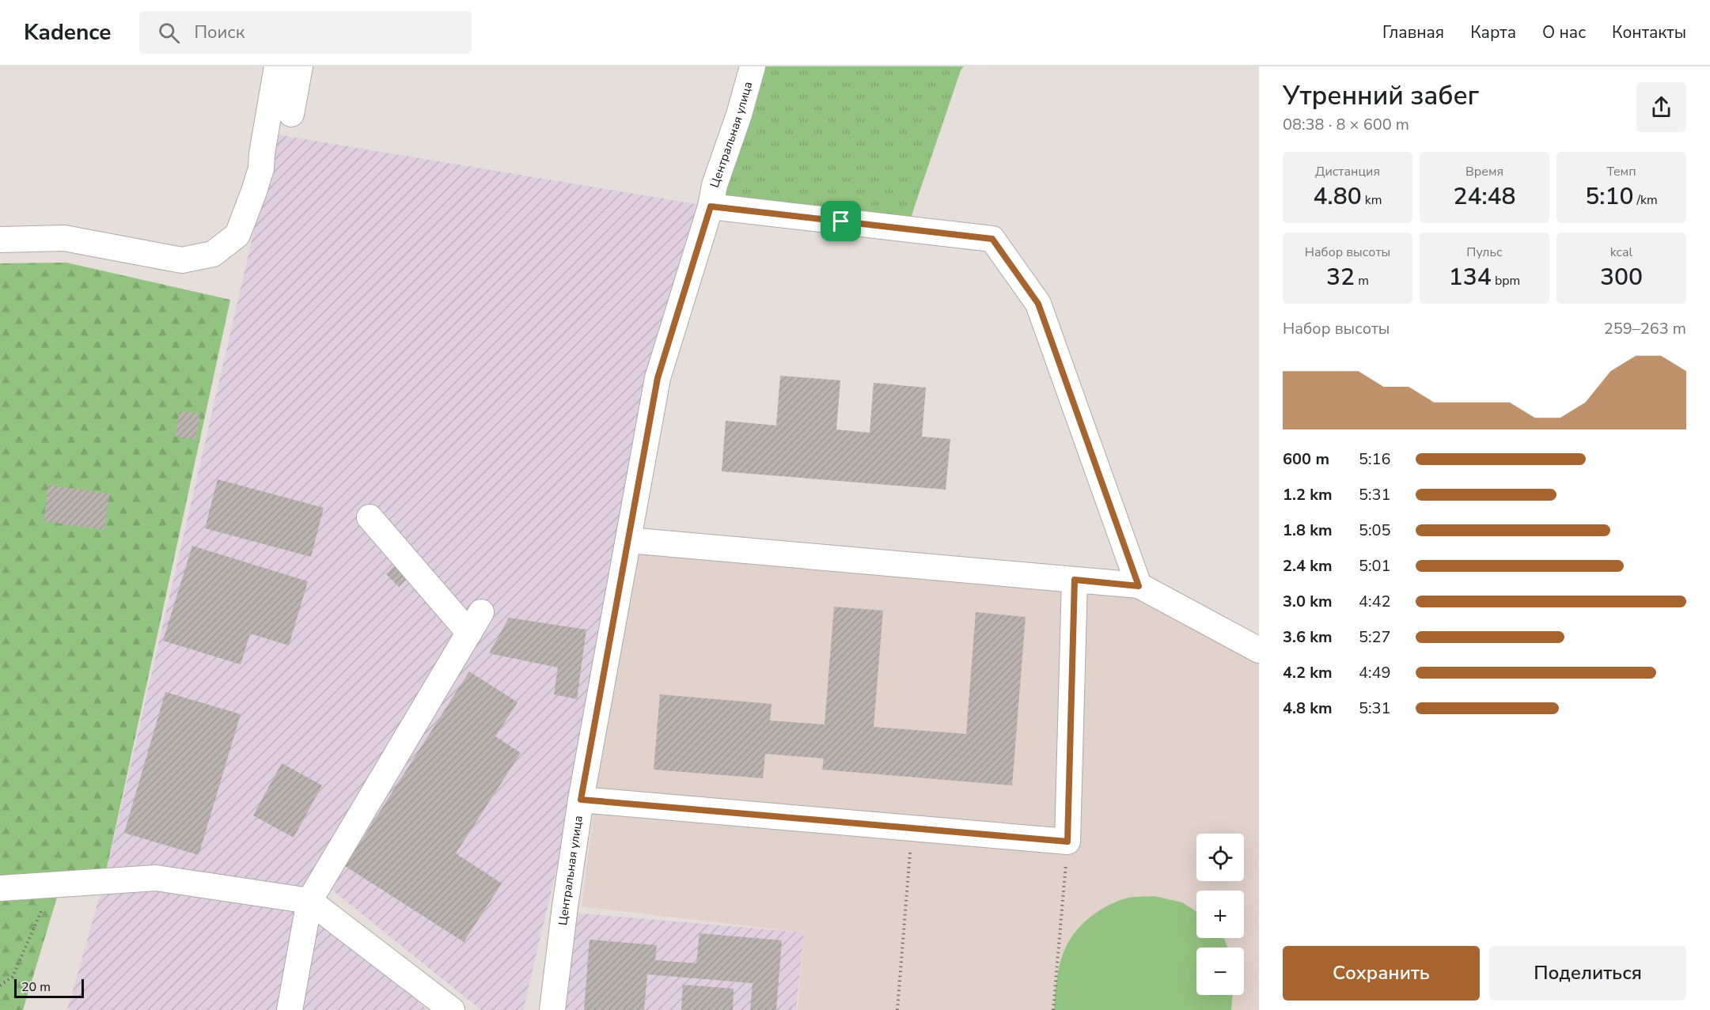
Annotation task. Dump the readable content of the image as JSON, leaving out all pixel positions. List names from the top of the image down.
{
  "streets": {
    "street": ["Центральная улица"]
  },
  "scale_bar": "20 m",
  "page": {
    "header": "Kadence",
    "search": "Поиск",
    "nav": [
      "Главная",
      "Карта",
      "О нас",
      "Контакты"
    ],
    "heading": ["Утренний забег", "08:38 · 8 × 600 m"],
    "stats": [
      ["Дистанция", "4.80 km"],
      ["Время", "24:48"],
      ["Темп", "5:10 /km"],
      ["Набор высоты", "32 m"],
      ["Пульс", "134 bpm"],
      ["kcal", "300"]
    ],
    "chart": ["Набор высоты", "259–263 m"],
    "list": [
      {
        "name": "600 m",
        "note": "5:16"
      },
      {
        "name": "1.2 km",
        "note": "5:31"
      },
      {
        "name": "1.8 km",
        "note": "5:05"
      },
      {
        "name": "2.4 km",
        "note": "5:01"
      },
      {
        "name": "3.0 km",
        "note": "4:42"
      },
      {
        "name": "3.6 km",
        "note": "5:27"
      },
      {
        "name": "4.2 km",
        "note": "4:49"
      },
      {
        "name": "4.8 km",
        "note": "5:31"
      }
    ],
    "map_buttons": ["+", "−"],
    "buttons": ["Сохранить", "Поделиться"],
    "scale": "20 m"
  }
}
